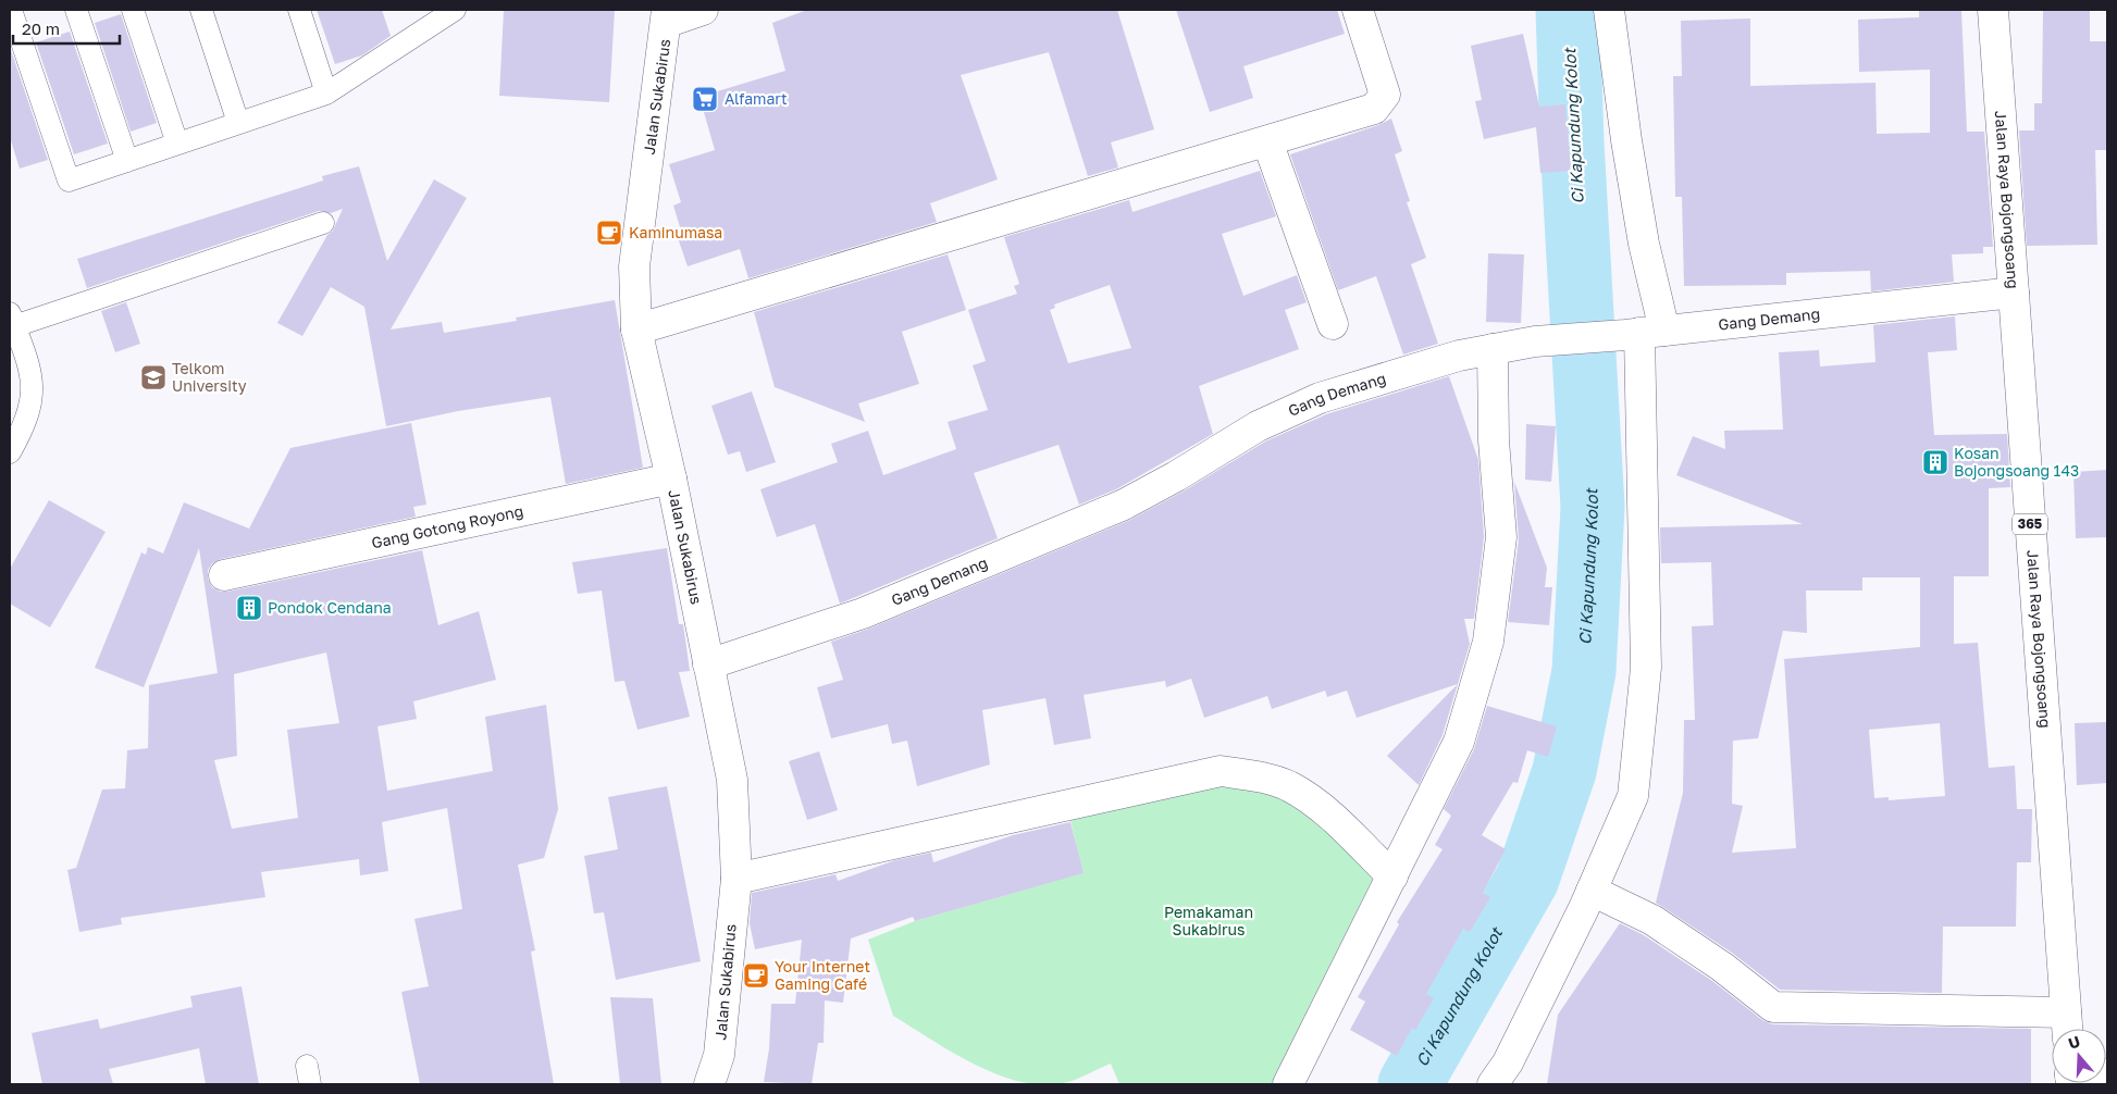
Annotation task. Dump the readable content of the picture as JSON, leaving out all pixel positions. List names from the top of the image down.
{
  "streets": {
    "street": [
      "Jalan Sukabirus",
      "Jalan Raya Bojongsoang",
      "Gang Demang",
      "365",
      "Gang Gotong Royong"
    ]
  },
  "crossings": [
    ["Jalan Sukabirus", "Gang Demang"],
    ["Jalan Sukabirus", "Gang Gotong Royong"],
    ["Jalan Raya Bojongsoang", "Gang Demang"]
  ],
  "water": ["Ci Kapundung Kolot"],
  "parks": ["Pemakaman Sukabirus"],
  "places": {
    "supermarket": ["Alfamart"],
    "cafe": ["Kaminumasa", "Your Internet Gaming Café"],
    "school or university": ["Telkom University"],
    "building": ["Kosan Bojongsoang 143", "Pondok Cendana"]
  },
  "scale_bar": "20 m",
  "north": "top"
}
